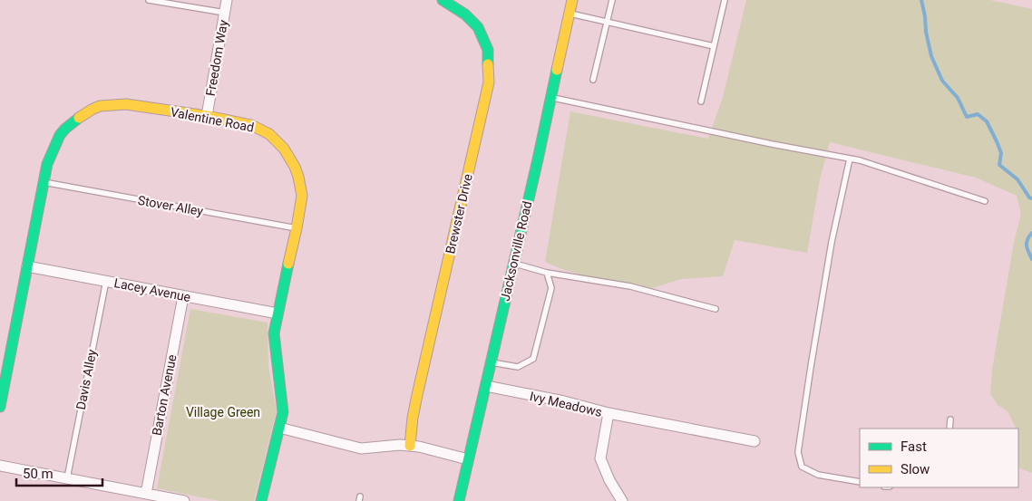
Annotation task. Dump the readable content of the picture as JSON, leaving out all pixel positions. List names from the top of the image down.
{
  "streets": {
    "street": [
      "Freedom Way",
      "Valentine Road",
      "Brewster Drive",
      "Jacksonville Road",
      "Lacey Avenue",
      "Barton Avenue",
      "Ivy Meadows"
    ],
    "lane": ["Stover Alley", "Davis Alley"]
  },
  "crossings": [
    ["Freedom Way", "Valentine Road"],
    ["Valentine Road", "Stover Alley"],
    ["Valentine Road", "Lacey Avenue"],
    ["Jacksonville Road", "Ivy Meadows"],
    ["Lacey Avenue", "Davis Alley"],
    ["Lacey Avenue", "Barton Avenue"]
  ],
  "parks": ["Village Green"],
  "legend": ["Fast", "Slow"],
  "scale_bar": "50 m"
}
